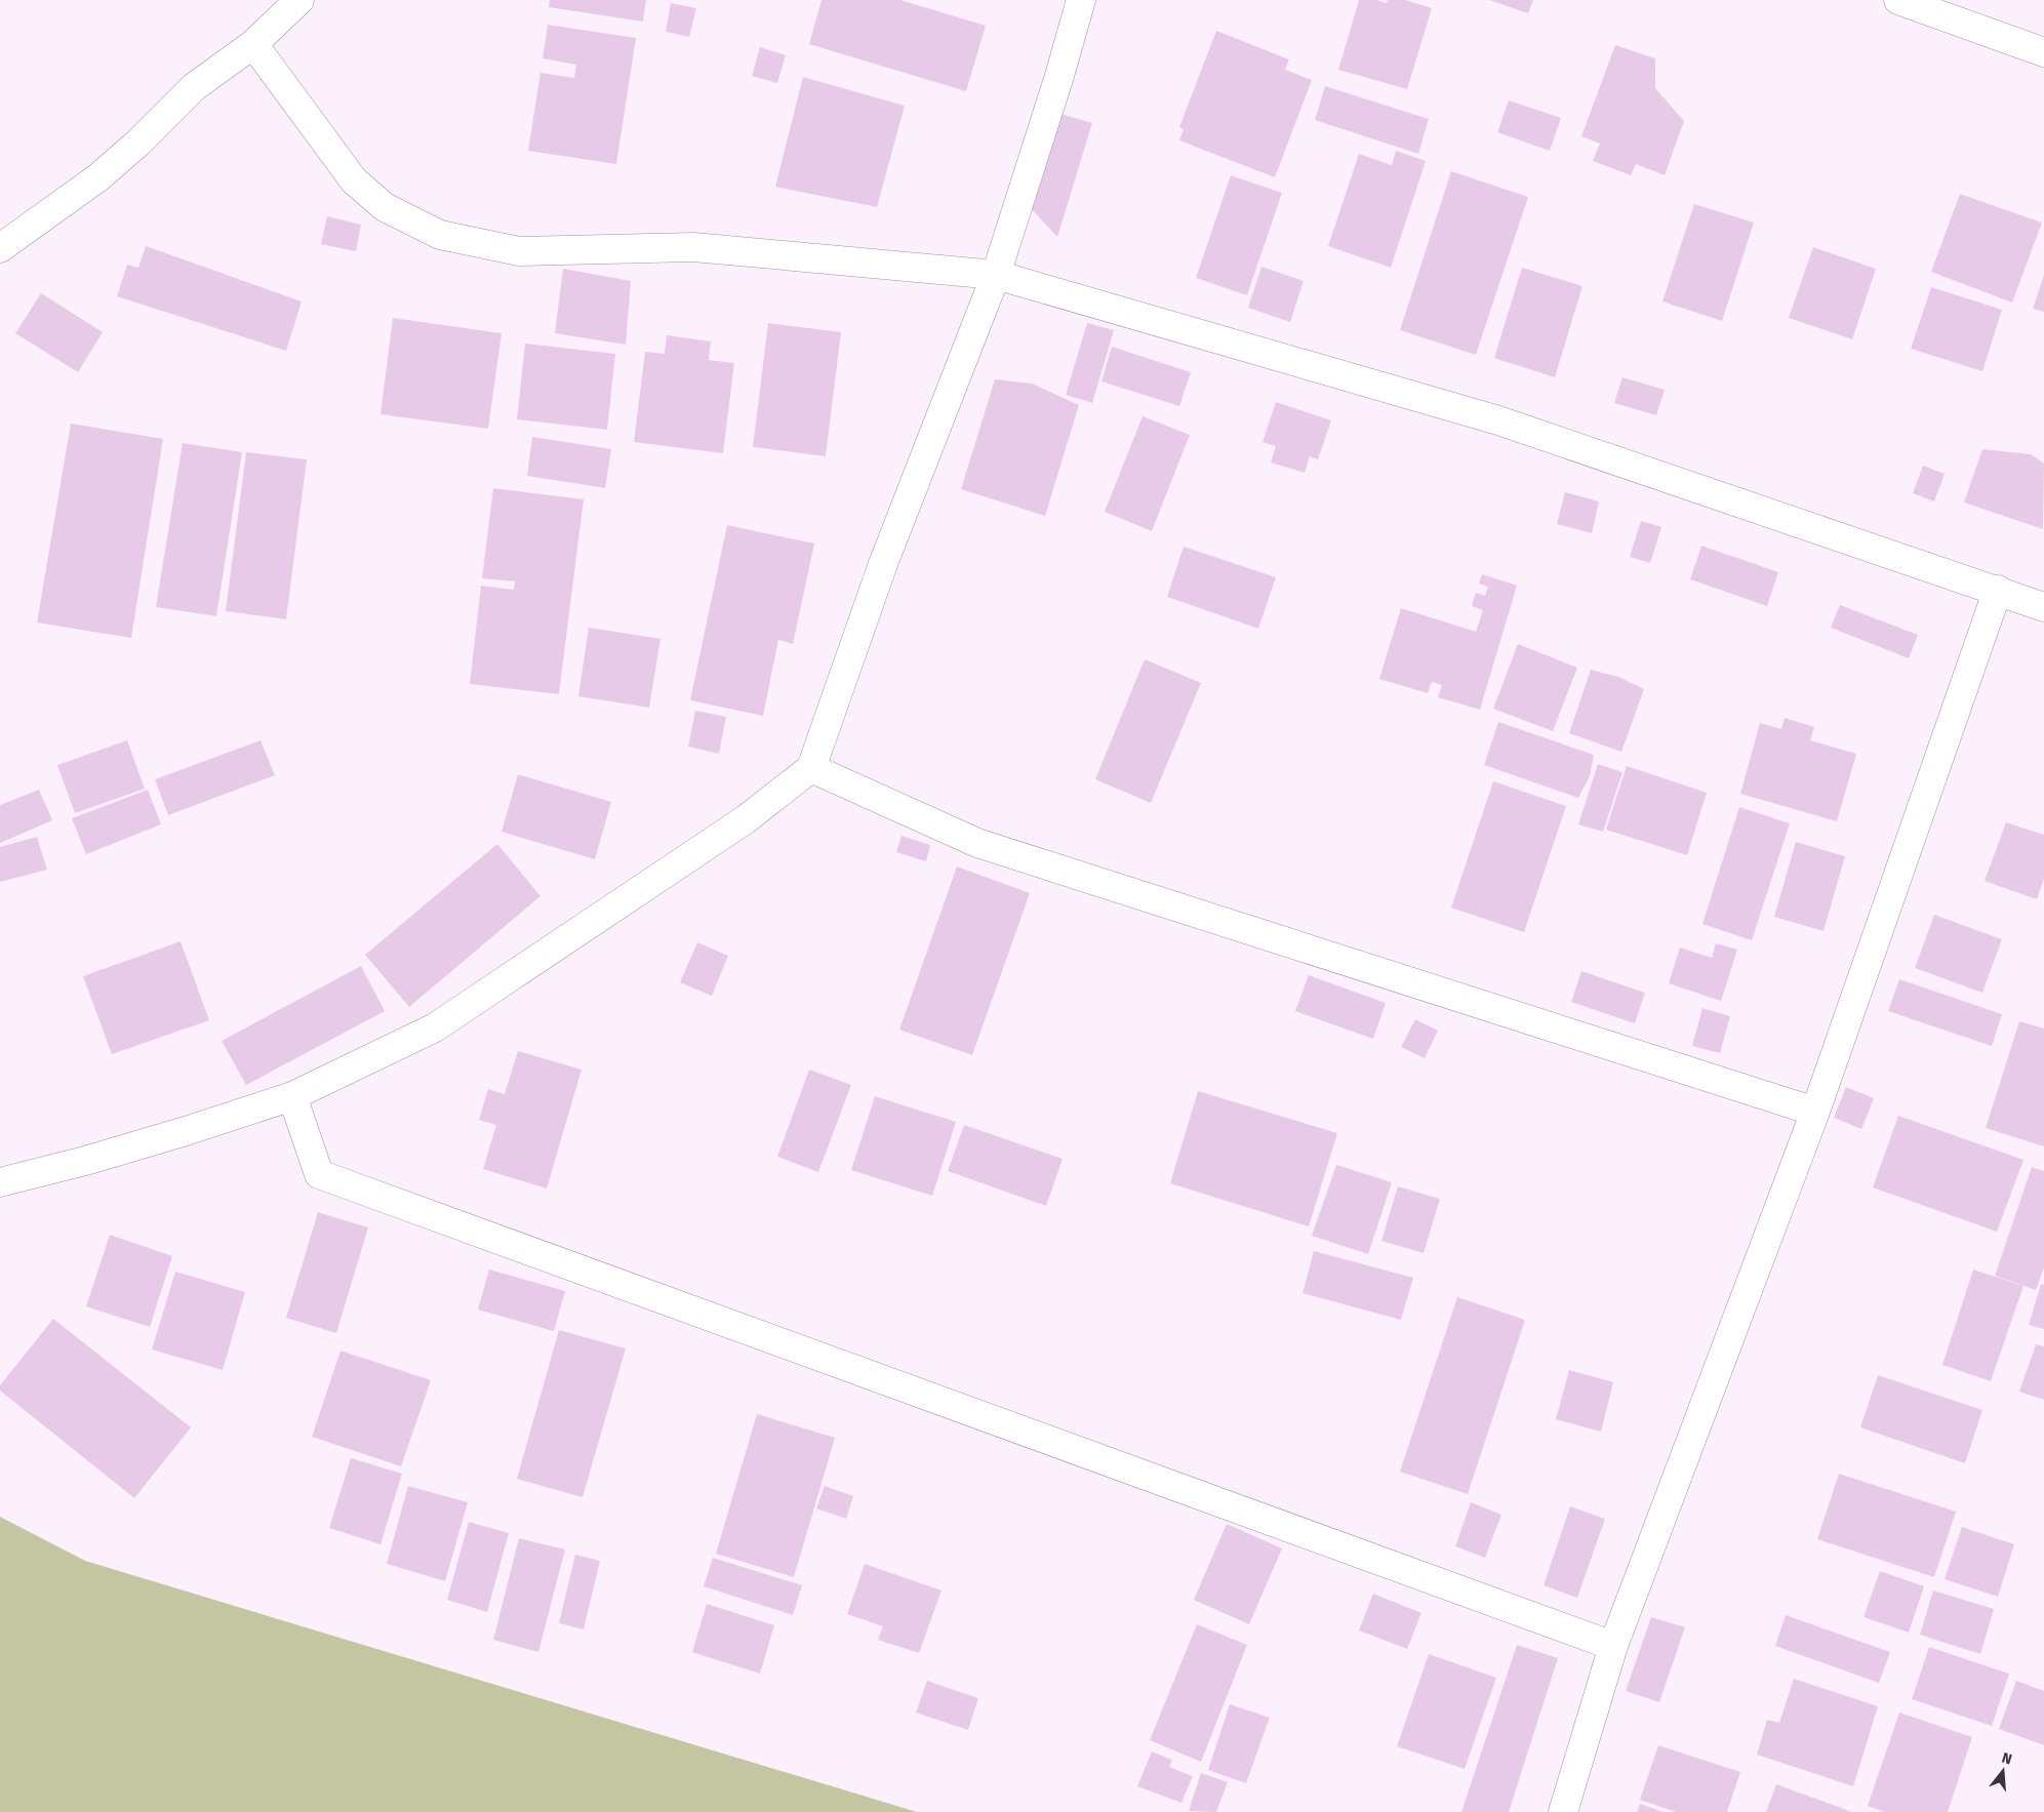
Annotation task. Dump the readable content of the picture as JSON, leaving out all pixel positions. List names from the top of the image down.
{
  "north": "top"
}
